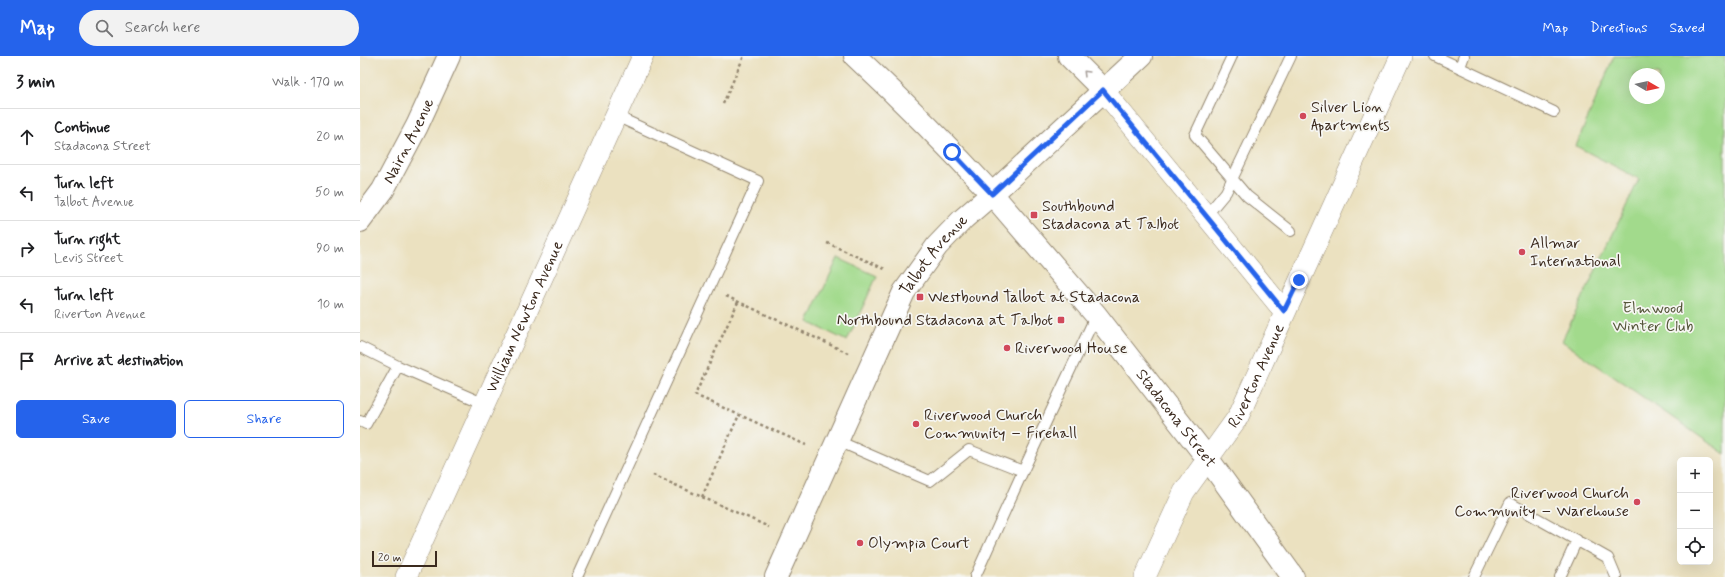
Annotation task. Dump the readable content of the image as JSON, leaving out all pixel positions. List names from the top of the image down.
{
  "streets": {
    "street": [
      "Nairn Avenue",
      "Talbot Avenue",
      "William Newton Avenue",
      "Riverton Avenue",
      "Stadacona Street"
    ]
  },
  "crossings": [
    ["Talbot Avenue", "Stadacona Street"],
    ["Riverton Avenue", "Stadacona Street"]
  ],
  "parks": ["Elmwood Winter Club"],
  "places": {
    "other": [
      "Silver Lion Apartments",
      "Allmar International",
      "Riverwood House",
      "Riverwood Church Community – Firehall",
      "Riverwood Church Community – Warehouse",
      "Olympia Court"
    ],
    "transit": ["Southbound Stadacona at Talbot", "Westbound Talbot at Stadacona", "Northbound Stadacona at Talbot"]
  },
  "scale_bar": "20 m",
  "north": "right",
  "page": {
    "header": "Map",
    "search": "Search here",
    "nav": ["Map", "Directions", "Saved"],
    "heading": ["3 min", "Walk · 170 m"],
    "list": [
      ["Continue", "Stadacona Street", "20 m"],
      ["Turn left", "Talbot Avenue", "50 m"],
      ["Turn right", "Levis Street", "90 m"],
      ["Turn left", "Riverton Avenue", "10 m"],
      "Arrive at destination"
    ],
    "buttons": ["Save", "Share"],
    "map_buttons": ["+", "−"],
    "scale": "20 m"
  }
}
